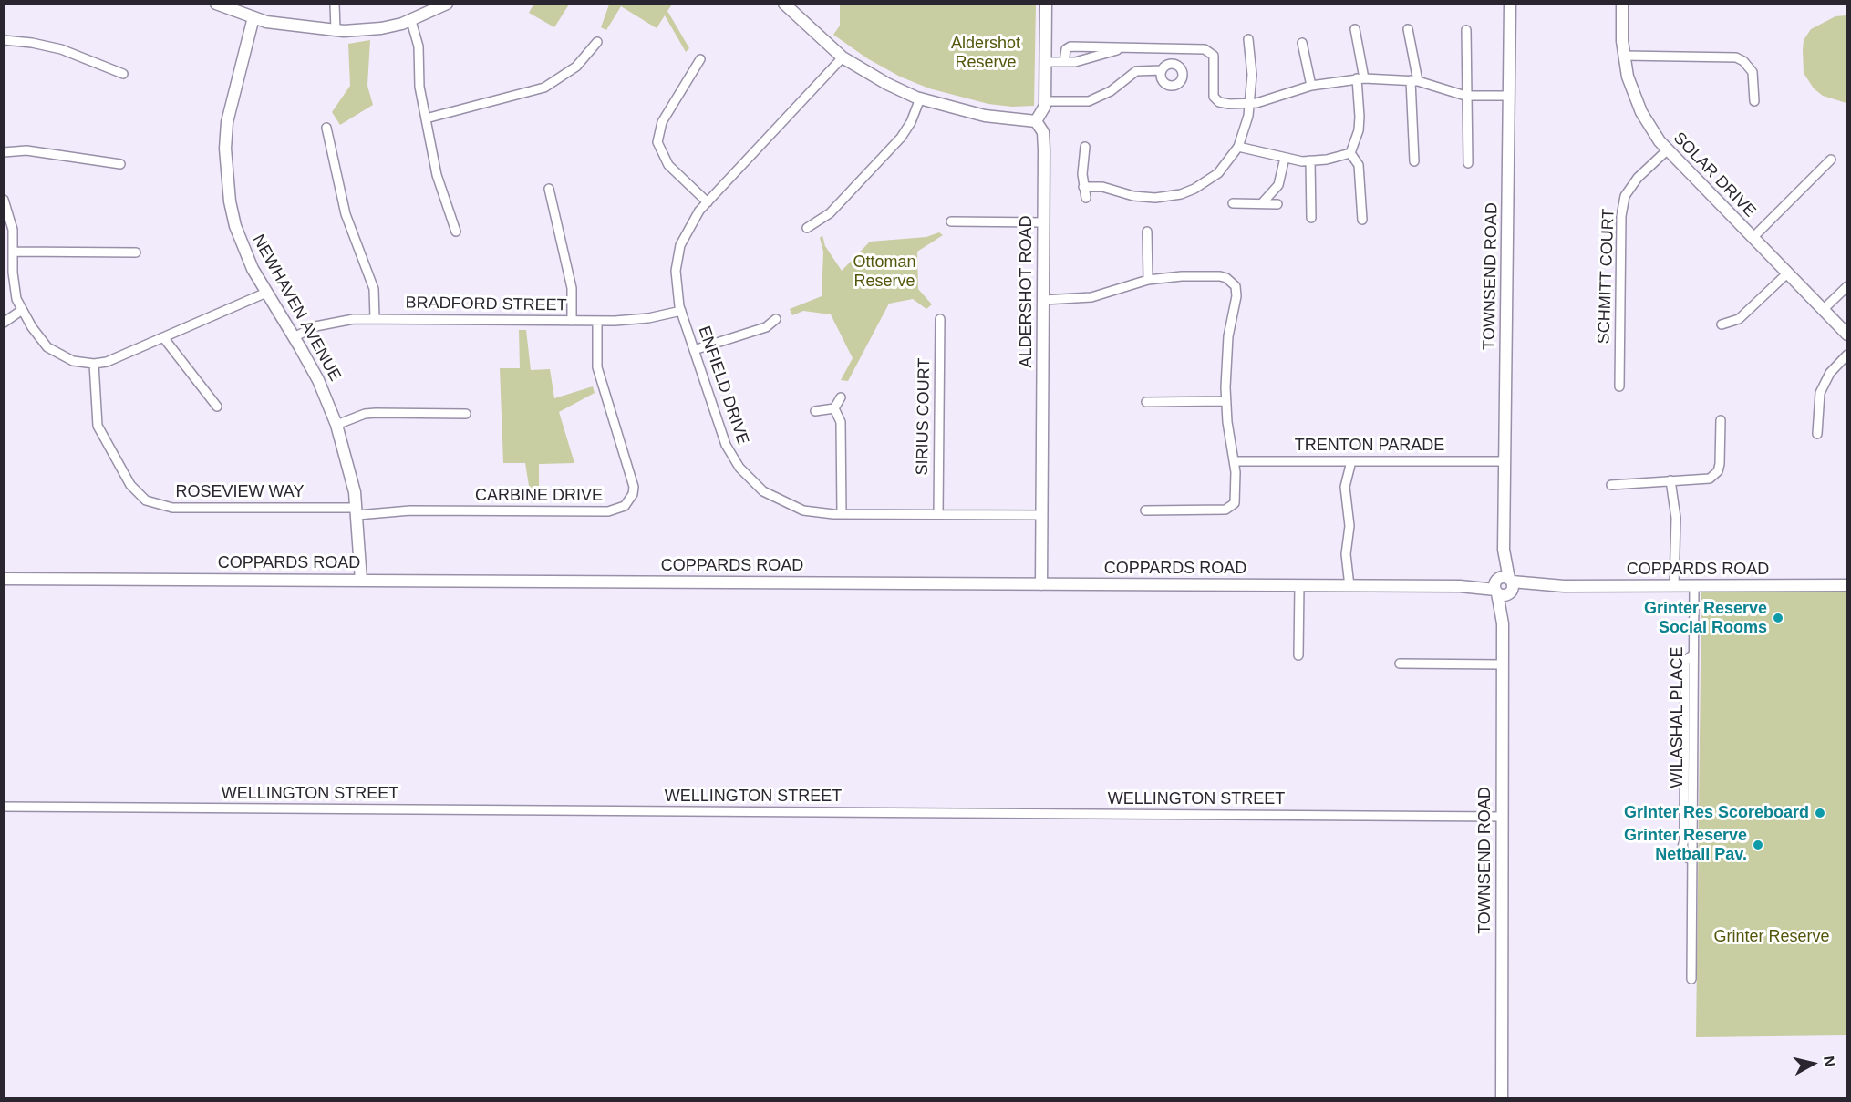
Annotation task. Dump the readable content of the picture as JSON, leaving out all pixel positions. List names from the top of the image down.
{
  "streets": {
    "street": [
      "SOLAR DRIVE",
      "TOWNSEND ROAD",
      "SCHMITT COURT",
      "ALDERSHOT ROAD",
      "BRADFORD STREET",
      "NEWHAVEN AVENUE",
      "ENFIELD DRIVE",
      "SIRIUS COURT",
      "TRENTON PARADE",
      "ROSEVIEW WAY",
      "CARBINE DRIVE",
      "COPPARDS ROAD",
      "WILASHAL PLACE",
      "WELLINGTON STREET"
    ]
  },
  "crossings": [
    ["SOLAR DRIVE", "SCHMITT COURT"],
    ["TOWNSEND ROAD", "TRENTON PARADE"],
    ["TOWNSEND ROAD", "COPPARDS ROAD"],
    ["TOWNSEND ROAD", "WELLINGTON STREET"],
    ["ALDERSHOT ROAD", "ENFIELD DRIVE"],
    ["ALDERSHOT ROAD", "COPPARDS ROAD"],
    ["BRADFORD STREET", "NEWHAVEN AVENUE"],
    ["BRADFORD STREET", "ENFIELD DRIVE"],
    ["BRADFORD STREET", "CARBINE DRIVE"],
    ["NEWHAVEN AVENUE", "ROSEVIEW WAY"],
    ["NEWHAVEN AVENUE", "CARBINE DRIVE"],
    ["NEWHAVEN AVENUE", "COPPARDS ROAD"],
    ["ENFIELD DRIVE", "SIRIUS COURT"],
    ["ROSEVIEW WAY", "CARBINE DRIVE"],
    ["COPPARDS ROAD", "WILASHAL PLACE"]
  ],
  "parks": ["Aldershot Reserve", "Ottoman Reserve", "Grinter Reserve"],
  "places": ["Grinter Reserve Social Rooms", "Grinter Res Scoreboard", "Grinter Reserve Netball Pav."],
  "north": "right"
}
